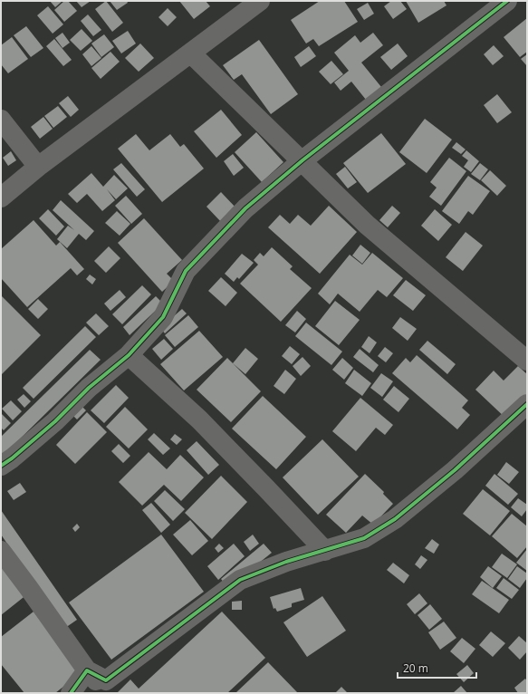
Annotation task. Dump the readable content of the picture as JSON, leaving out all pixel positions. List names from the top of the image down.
{
  "scale_bar": "20 m"
}
